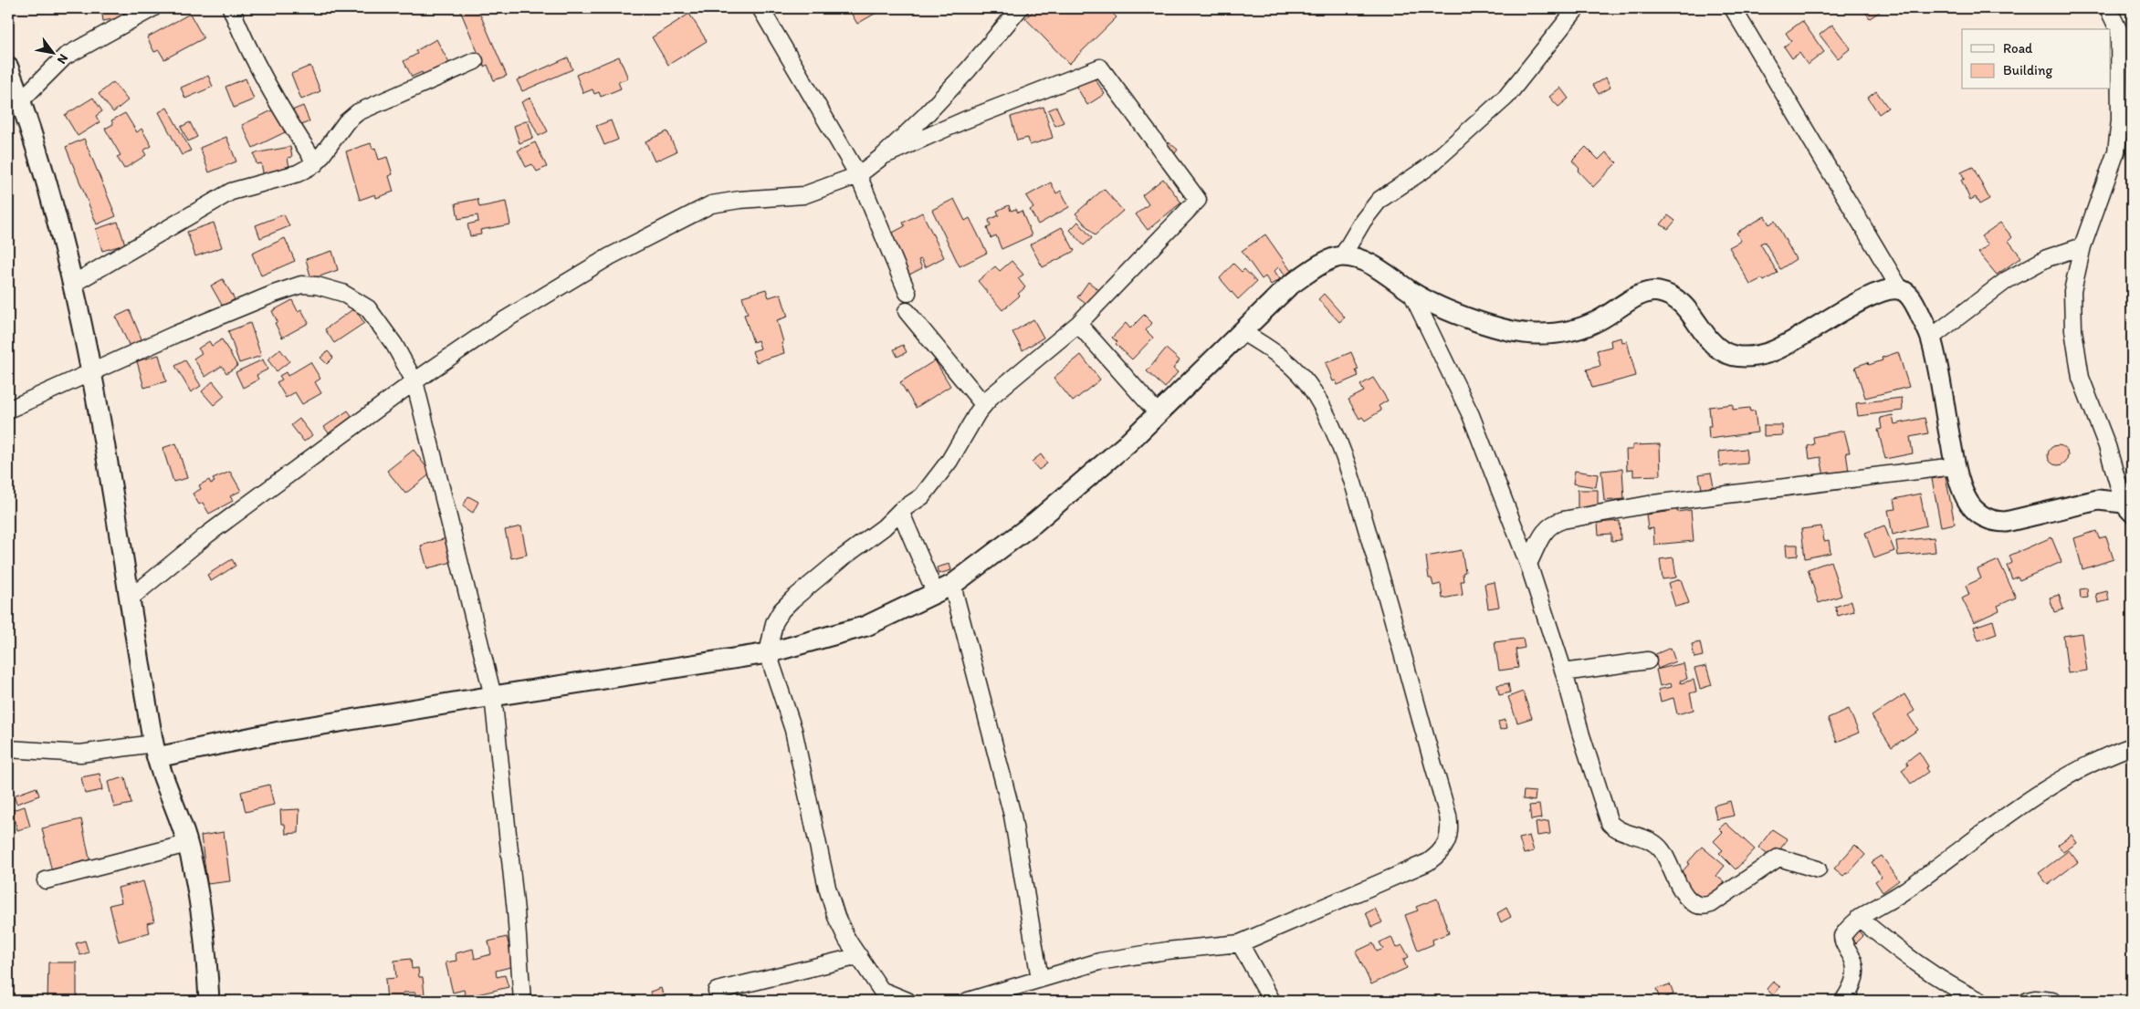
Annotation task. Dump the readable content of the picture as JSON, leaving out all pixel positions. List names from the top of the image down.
{
  "legend": ["Road", "Building"],
  "north": "bottom right"
}
